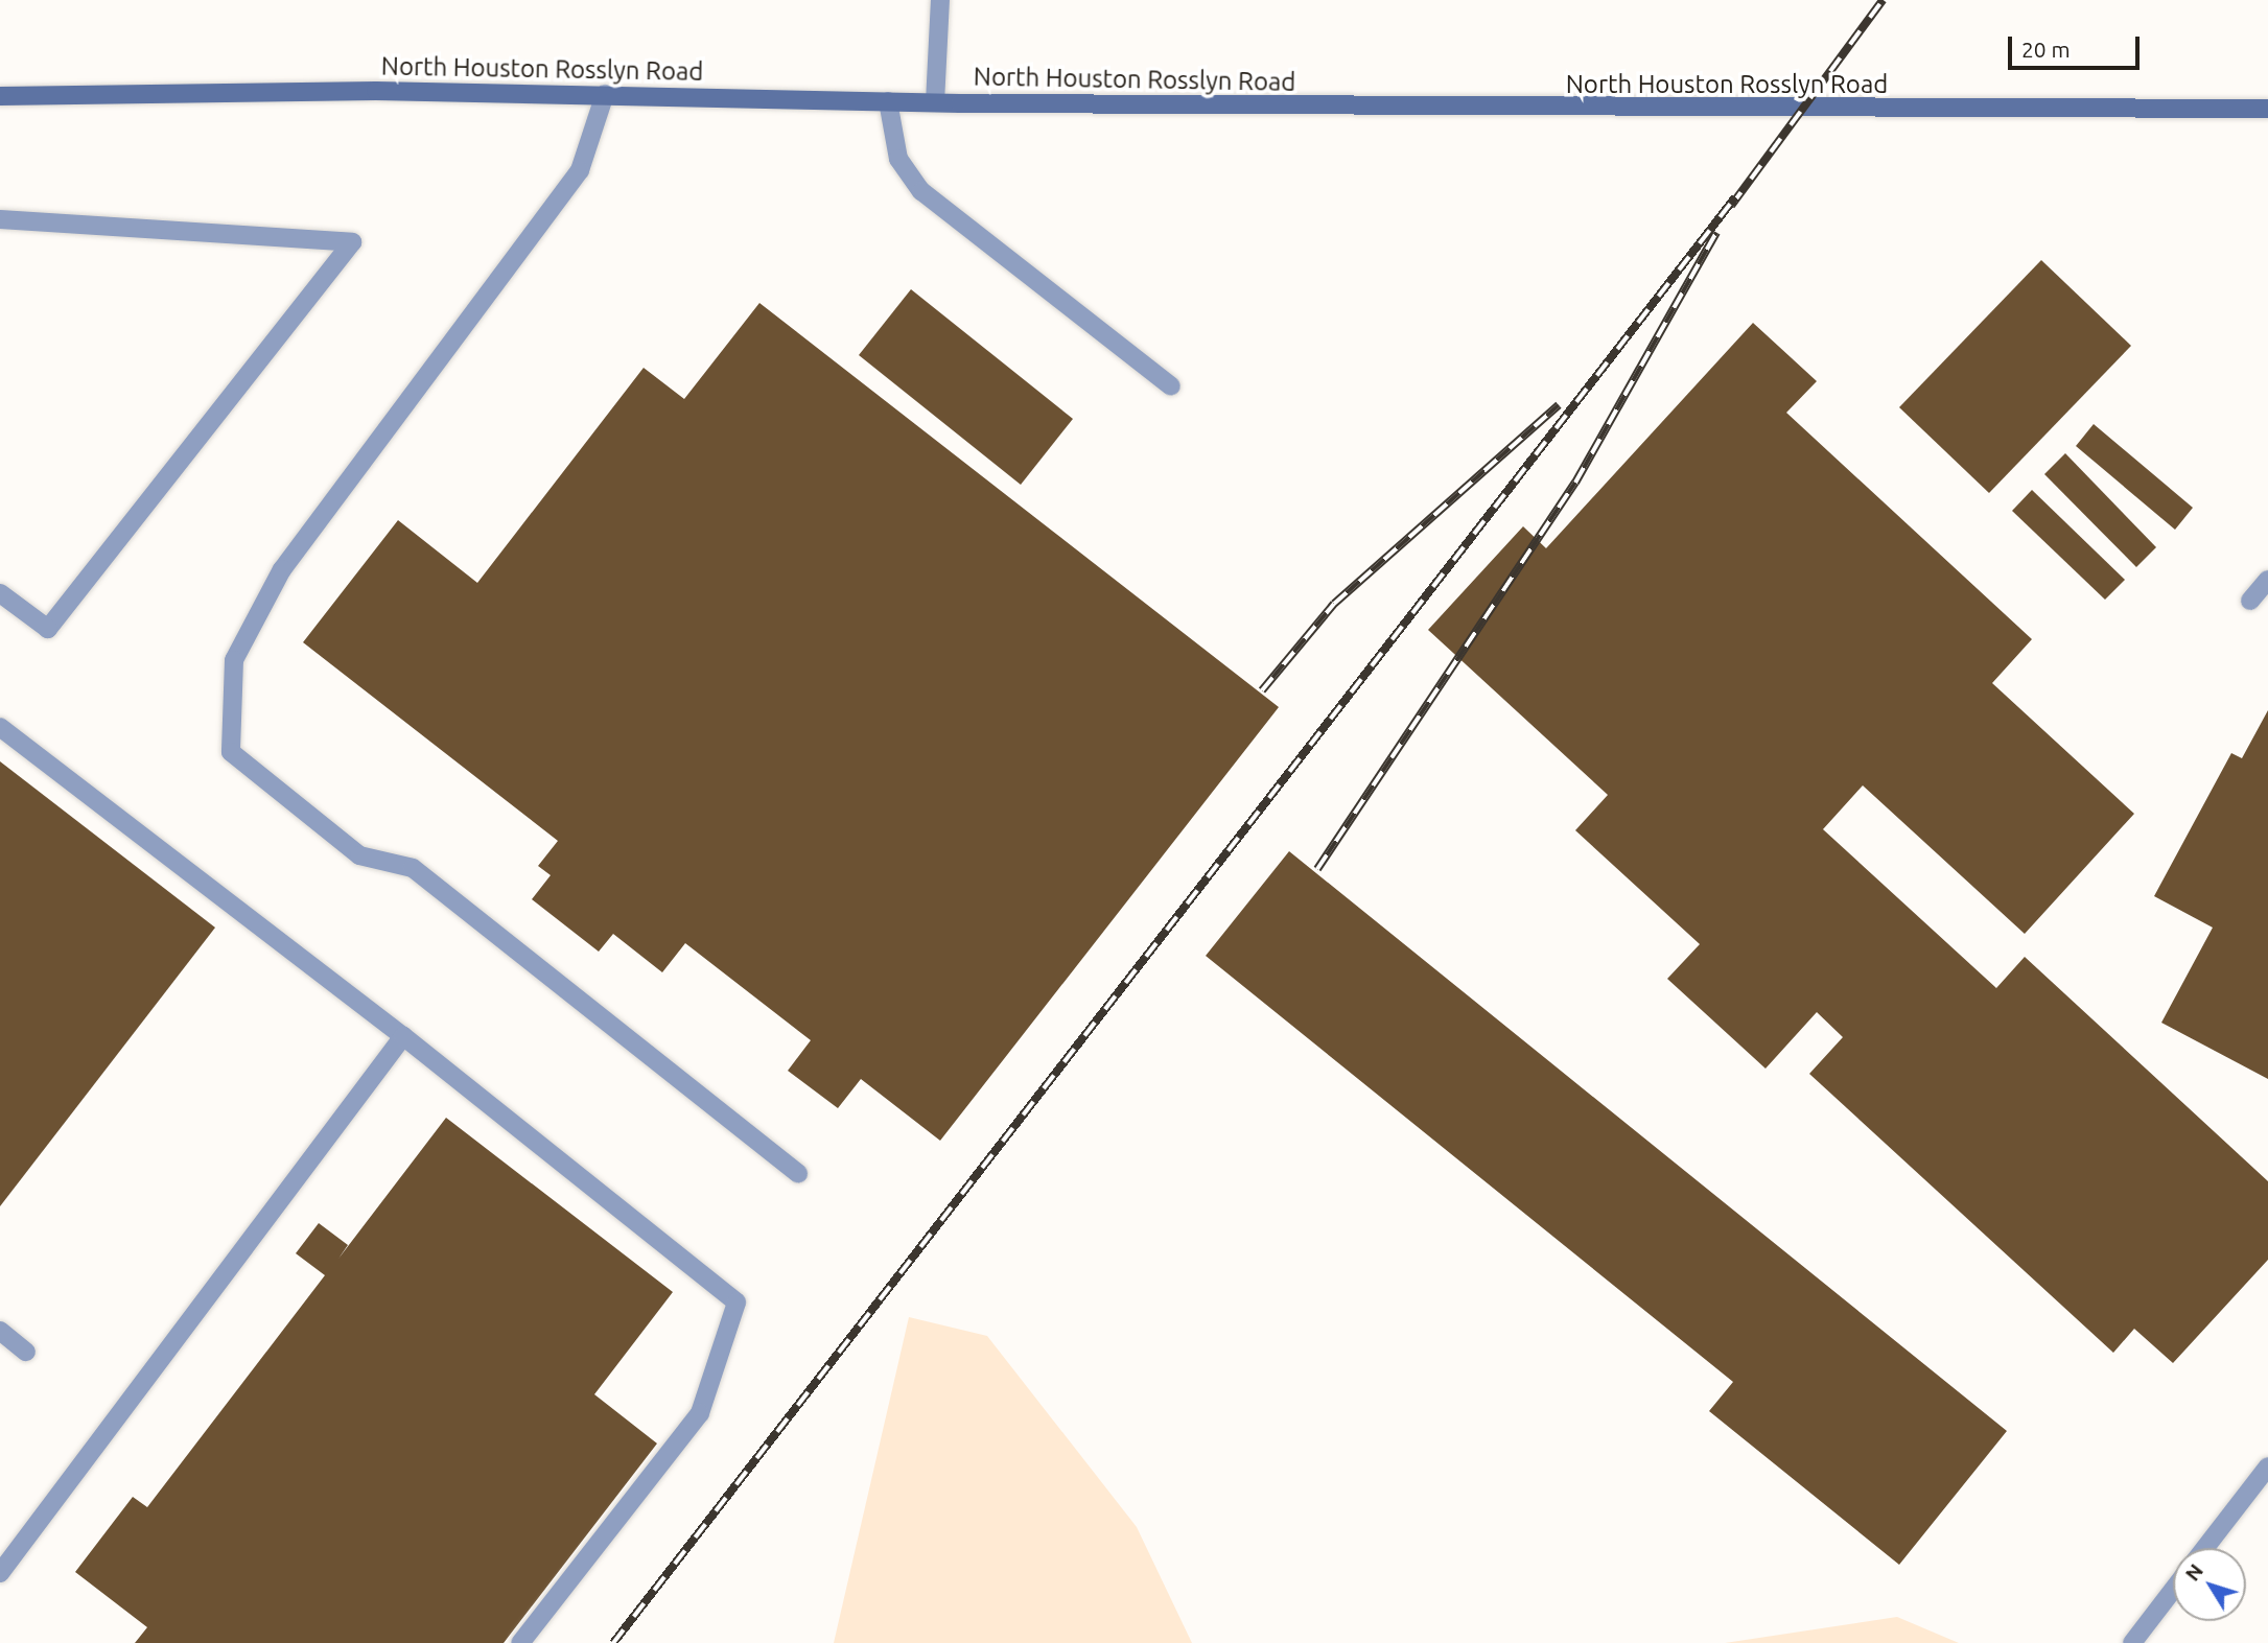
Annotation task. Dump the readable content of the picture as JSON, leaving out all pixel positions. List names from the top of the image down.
{
  "streets": {
    "street": ["North Houston Rosslyn Road"]
  },
  "scale_bar": "20 m",
  "north": "top left"
}
